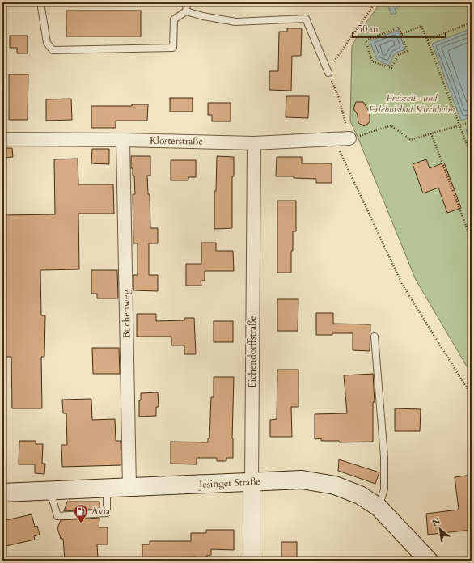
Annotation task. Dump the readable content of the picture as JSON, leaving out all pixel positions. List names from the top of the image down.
{
  "streets": {
    "main road": ["Jesinger Straße"],
    "street": ["Klosterstraße", "Buchenweg", "Eichendorffstraße"]
  },
  "crossings": [
    ["Klosterstraße", "Buchenweg"],
    ["Klosterstraße", "Eichendorffstraße"],
    ["Buchenweg", "Jesinger Straße"],
    ["Eichendorffstraße", "Jesinger Straße"]
  ],
  "parks": ["Freizeit- und Erlebnisbad Kirchheim"],
  "places": {
    "fuel station": ["Avia"]
  },
  "scale_bar": "50 m",
  "north": "top left"
}
